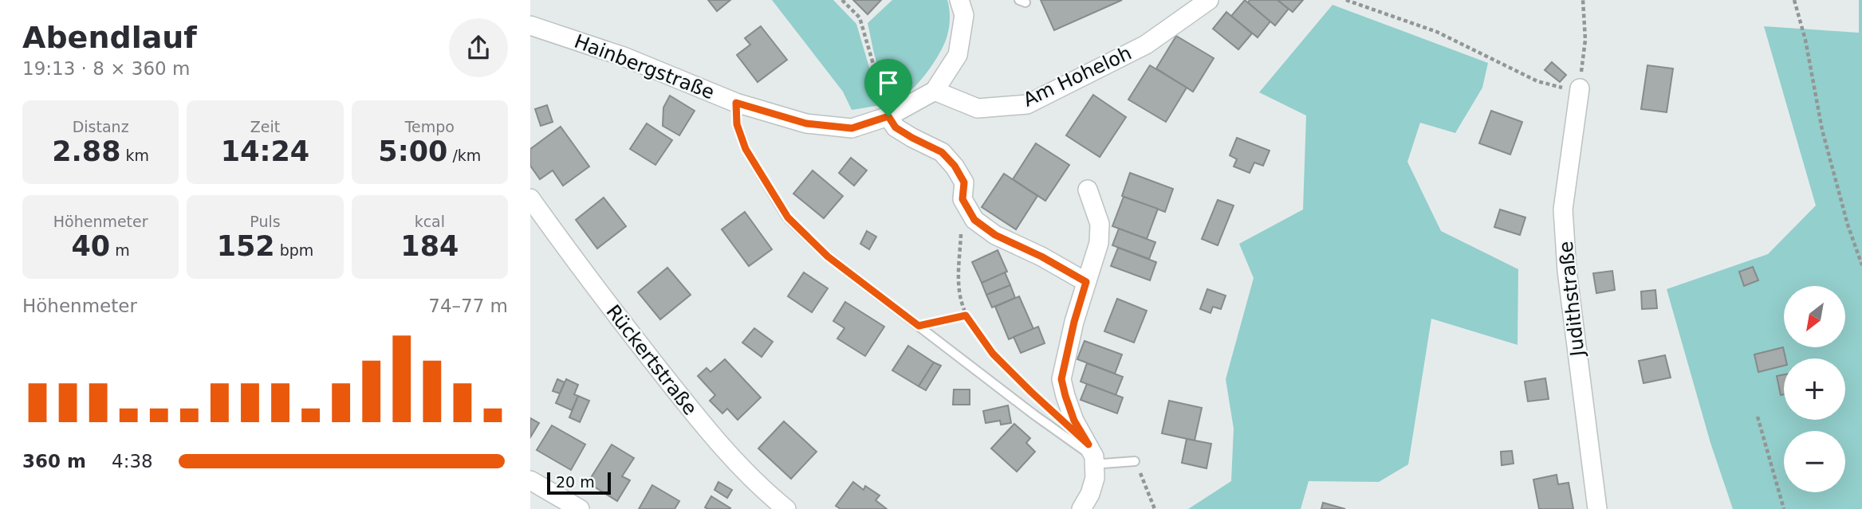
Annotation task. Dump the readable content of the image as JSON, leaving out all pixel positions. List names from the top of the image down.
{
  "streets": {
    "street": [
      "Hainbergstraße",
      "Am Hoheloh",
      "Judithstraße",
      "Rückertstraße"
    ]
  },
  "crossings": [
    ["Hainbergstraße", "Am Hoheloh"]
  ],
  "scale_bar": "20 m",
  "north": "bottom left",
  "page": {
    "heading": ["Abendlauf", "19:13 · 8 × 360 m"],
    "stats": [
      ["Distanz", "2.88 km"],
      ["Zeit", "14:24"],
      ["Tempo", "5:00 /km"],
      ["Höhenmeter", "40 m"],
      ["Puls", "152 bpm"],
      ["kcal", "184"]
    ],
    "chart": ["Höhenmeter", "74–77 m"],
    "map_buttons": ["+", "−"],
    "list": [
      {
        "name": "360 m",
        "note": "4:38"
      }
    ],
    "scale": "20 m"
  }
}
